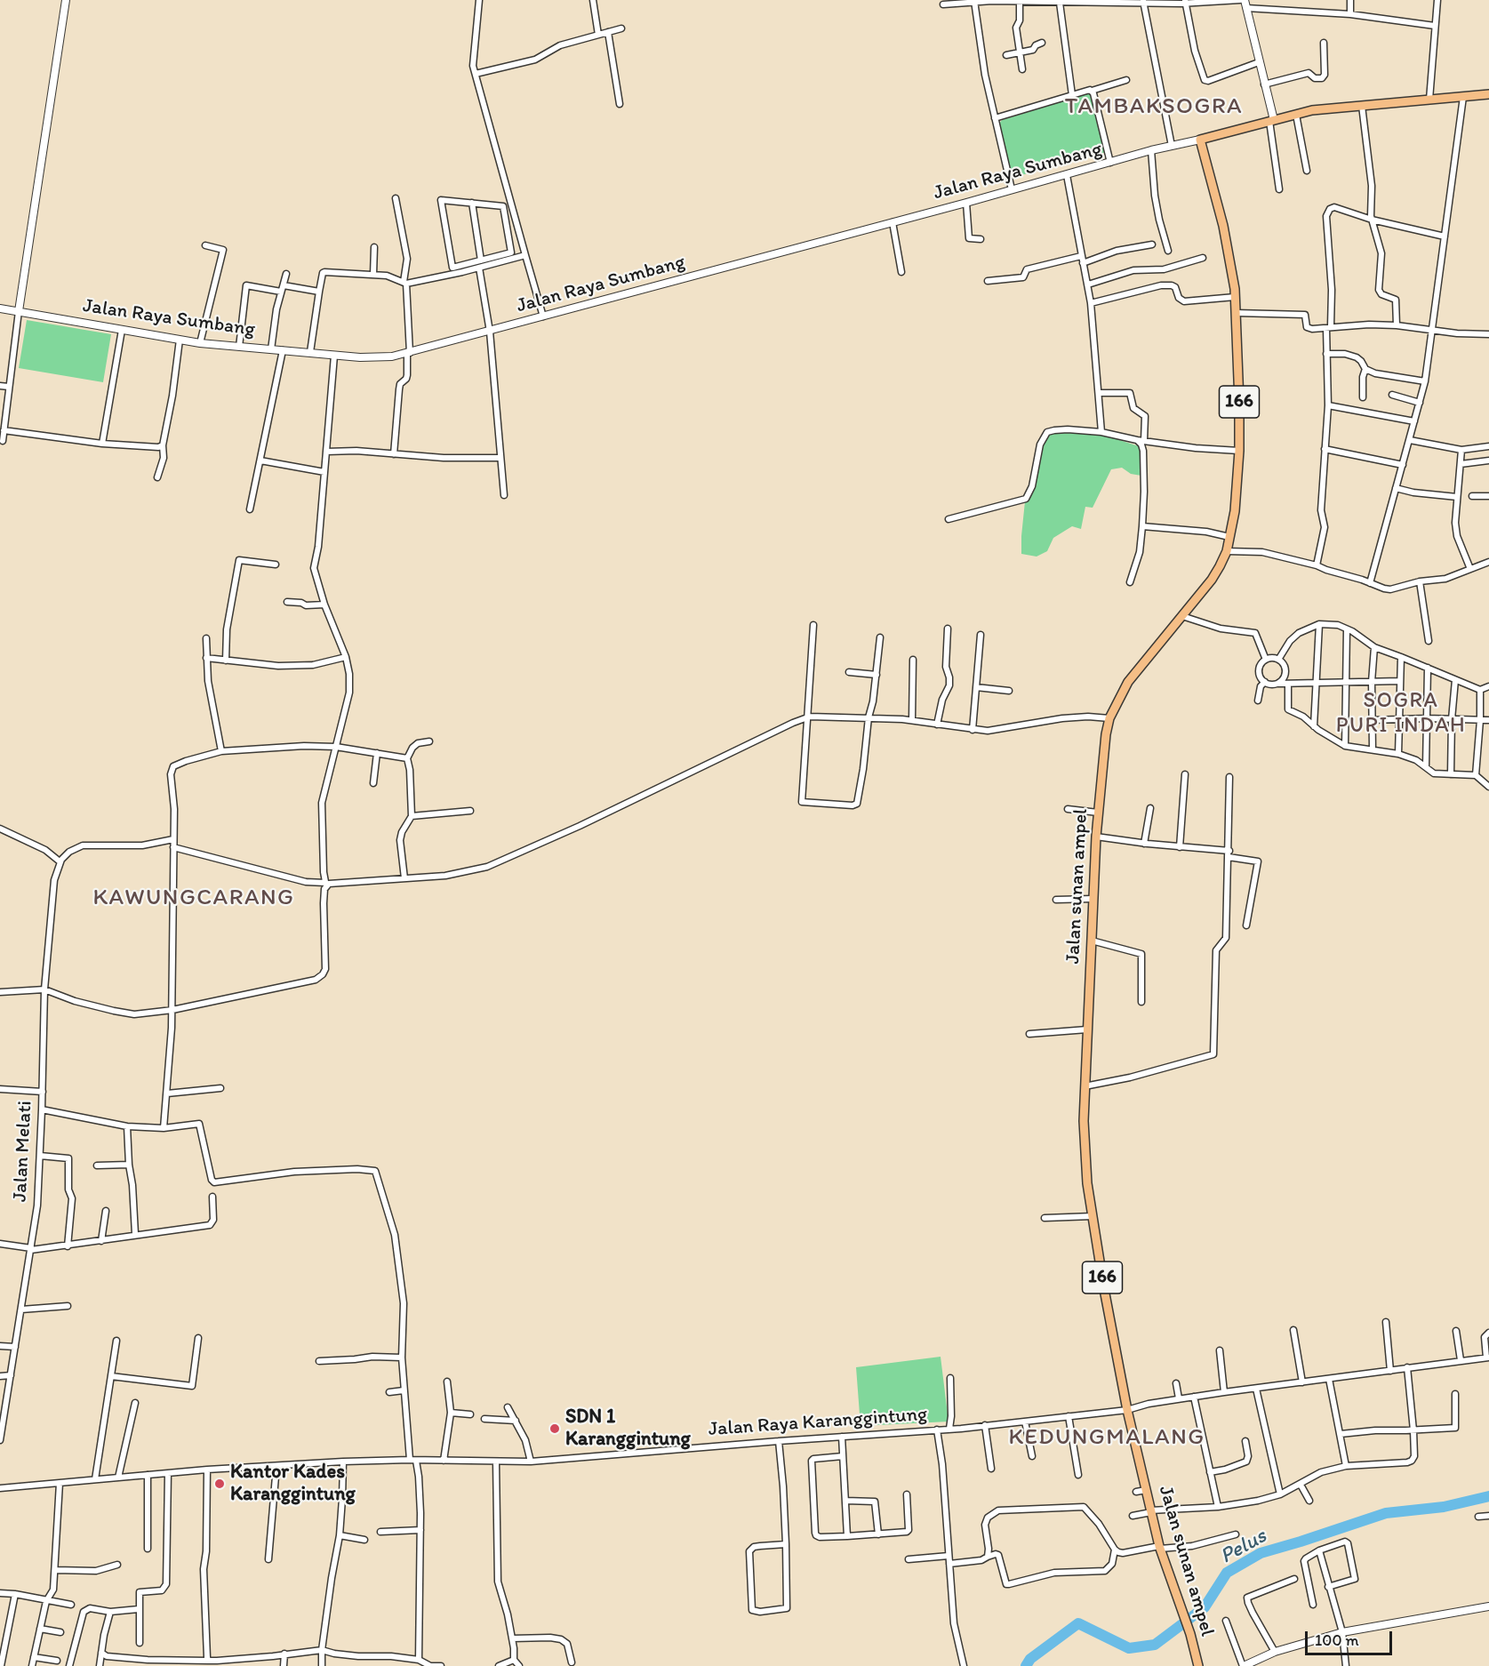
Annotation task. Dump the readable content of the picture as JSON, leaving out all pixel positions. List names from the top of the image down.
{
  "streets": {
    "main road": ["166", "Jalan sunan ampel"],
    "street": ["Jalan Raya Sumbang", "Jalan Melati", "Jalan Raya Karanggintung"]
  },
  "crossings": [
    ["Jalan Raya Sumbang", "Jalan sunan ampel"],
    ["Jalan sunan ampel", "Jalan Raya Karanggintung"]
  ],
  "districts": [
    "TAMBAKSOGRA",
    "SOGRA PURI INDAH",
    "KAWUNGCARANG",
    "KEDUNGMALANG"
  ],
  "water": ["Pelus"],
  "places": ["SDN 1 Karanggintung", "Kantor Kades Karanggintung"],
  "scale_bar": "100 m"
}
